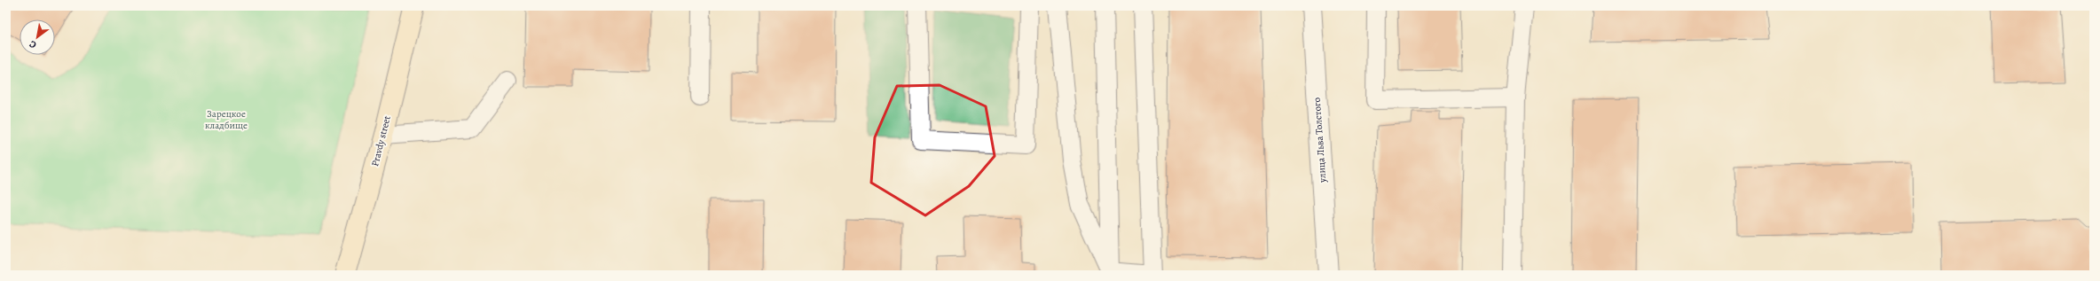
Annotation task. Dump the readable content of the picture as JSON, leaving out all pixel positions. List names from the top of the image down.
{
  "streets": {
    "main road": ["Pravdy street"],
    "street": ["улица Льва Толстого"]
  },
  "parks": ["Зарецкое кладбище"],
  "north": "bottom left"
}
